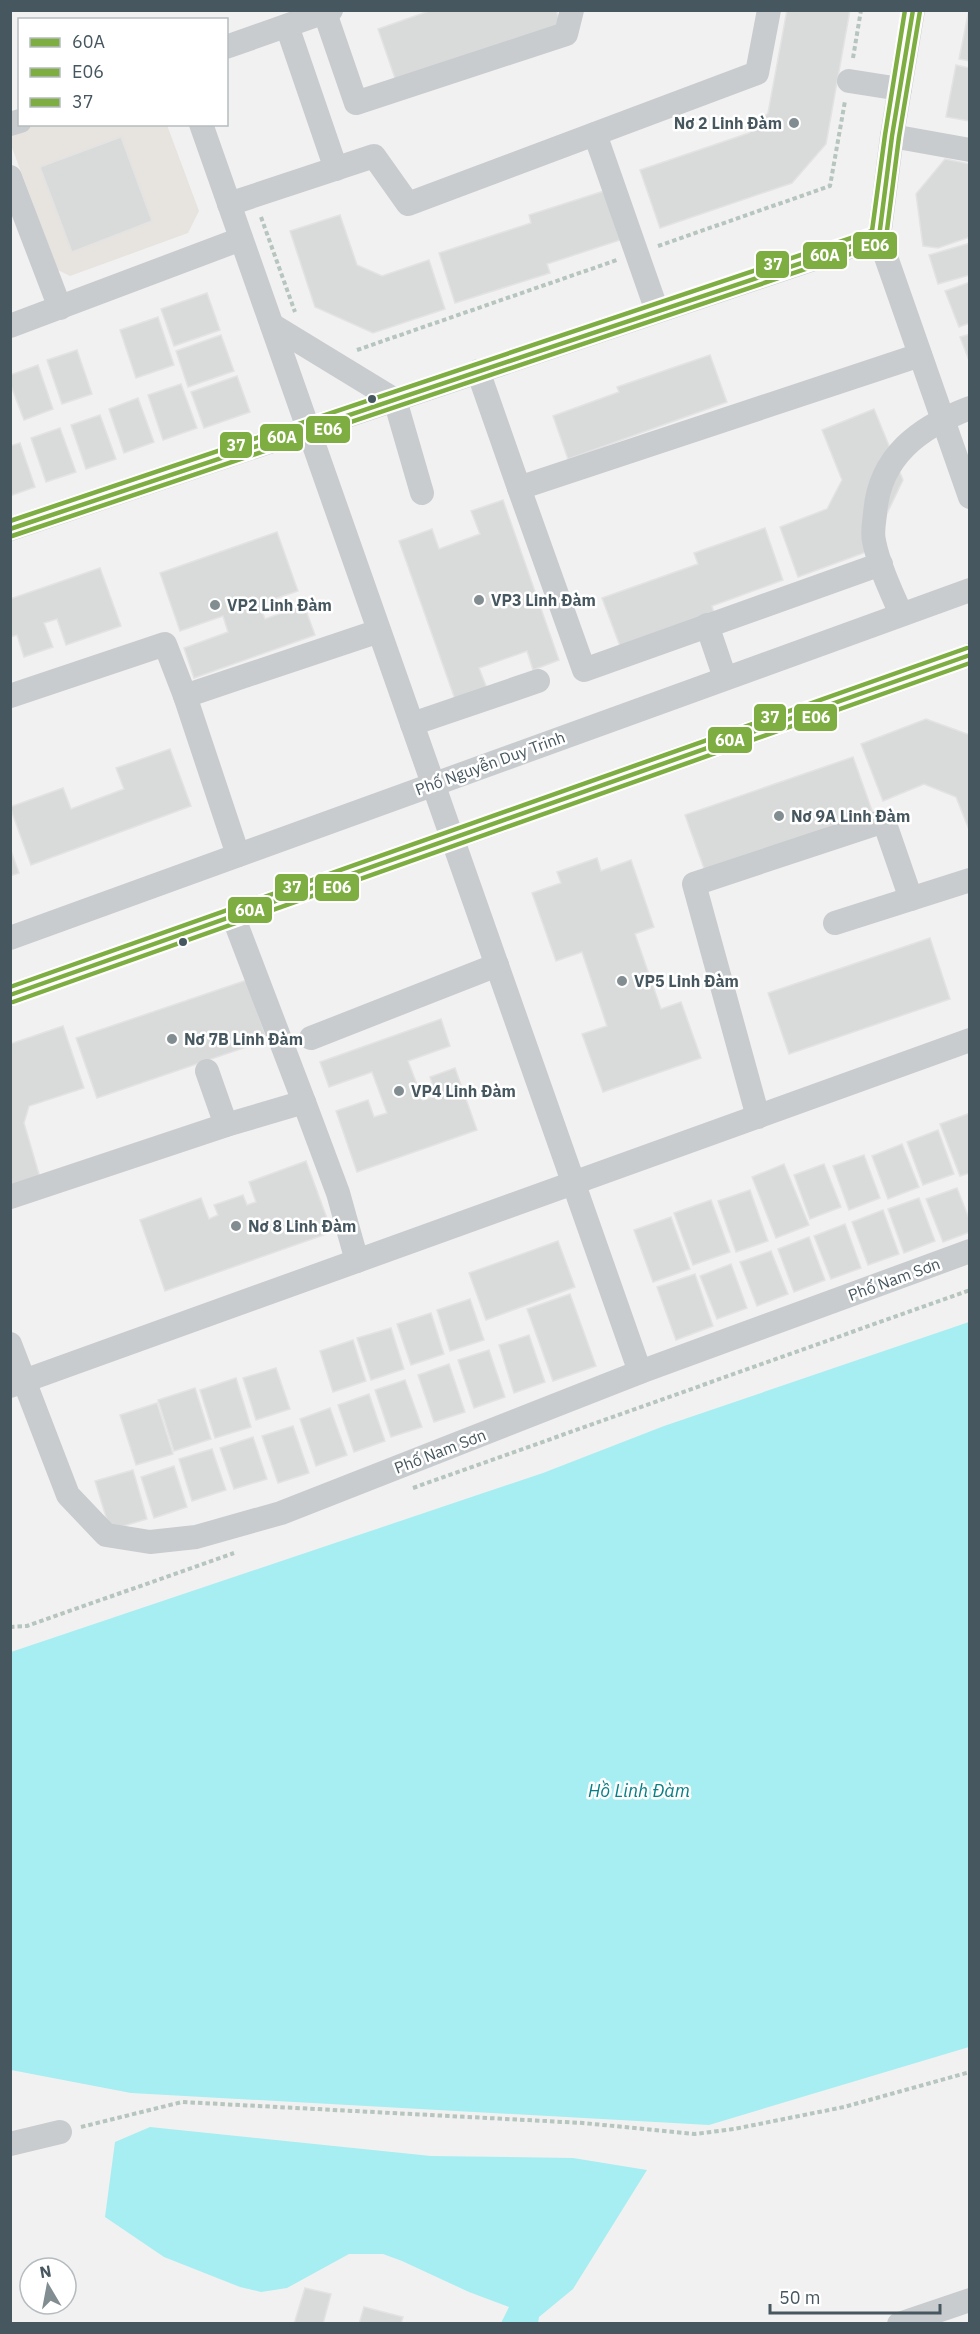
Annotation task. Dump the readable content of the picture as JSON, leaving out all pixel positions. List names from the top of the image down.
{
  "streets": {
    "street": ["Phố Nguyễn Duy Trinh", "Phố Nam Sơn"]
  },
  "water": ["Hồ Linh Đàm"],
  "places": [
    "Nơ 2 Linh Đàm",
    "VP3 Linh Đàm",
    "VP2 Linh Đàm",
    "Nơ 9A Linh Đàm",
    "VP5 Linh Đàm",
    "Nơ 7B Linh Đàm",
    "VP4 Linh Đàm",
    "Nơ 8 Linh Đàm"
  ],
  "lines": ["transit line 60A", "transit line 37", "transit line E06"],
  "legend": ["60A", "E06", "37"],
  "scale_bar": "50 m",
  "north": "top"
}
